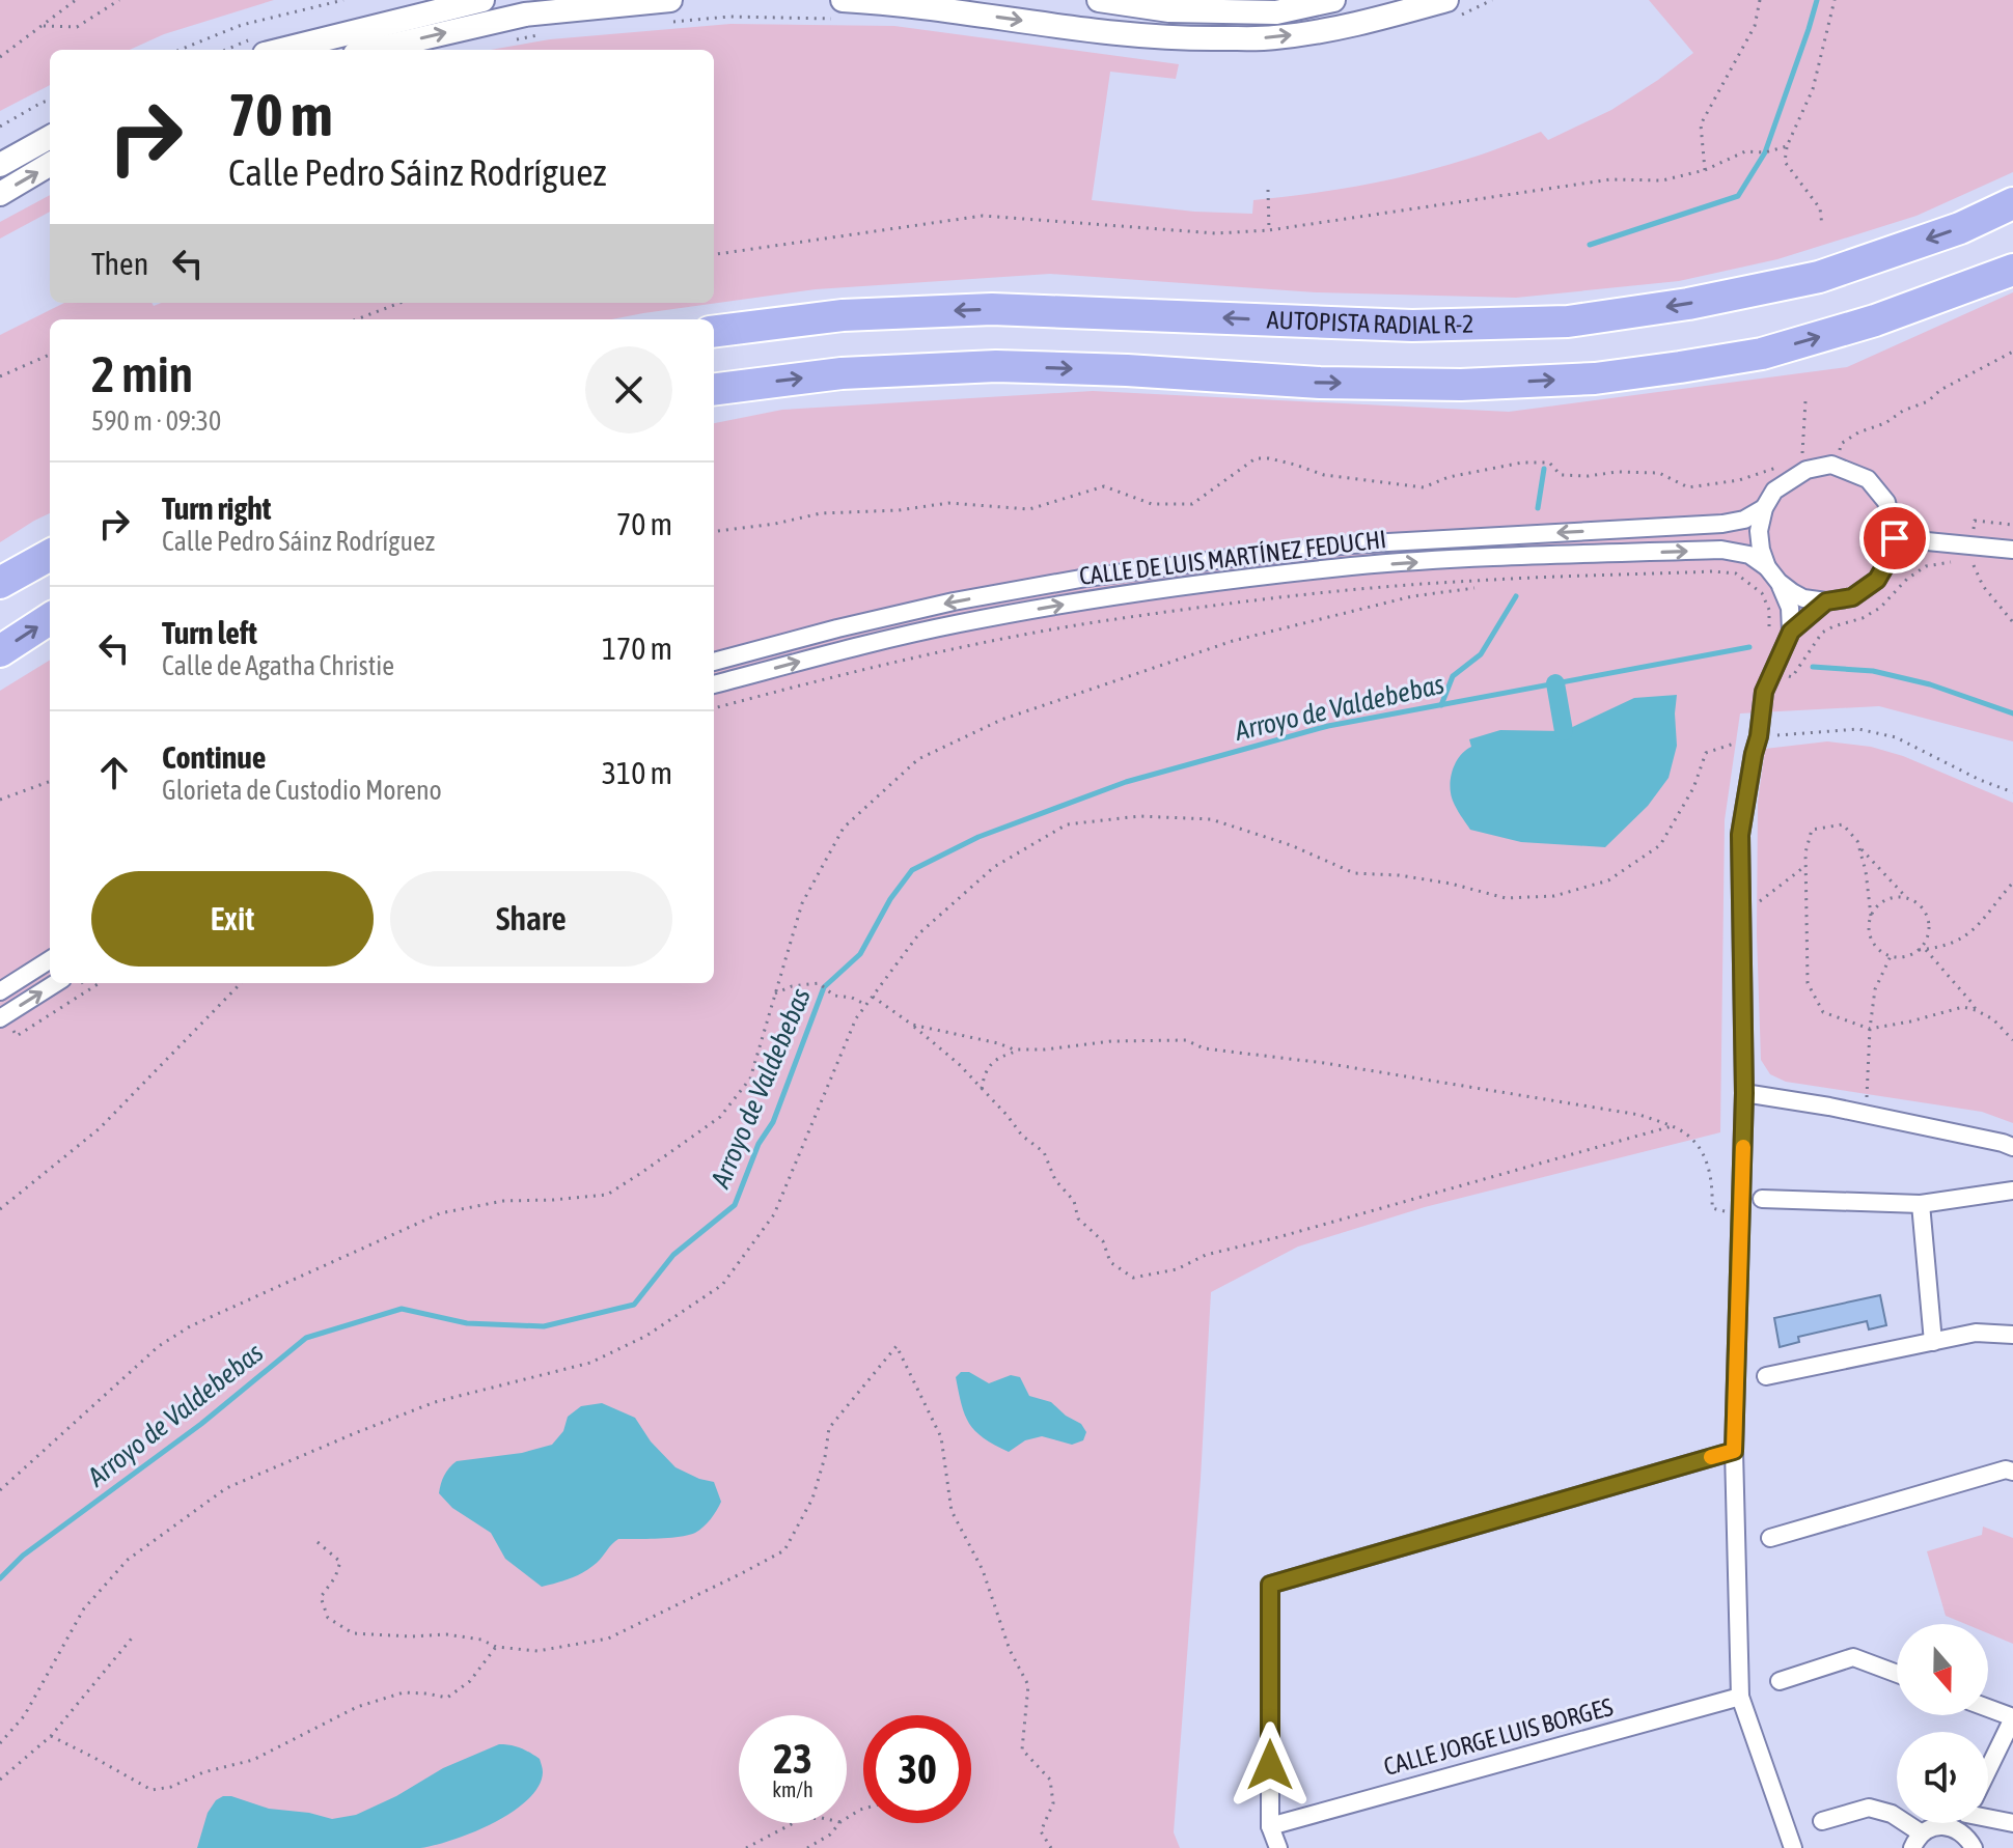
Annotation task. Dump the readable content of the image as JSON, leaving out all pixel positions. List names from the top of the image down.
{
  "streets": {
    "highway": ["AUTOPISTA RADIAL R-2"],
    "street": ["CALLE DE LUIS MARTÍNEZ FEDUCHI", "CALLE JORGE LUIS BORGES"]
  },
  "water": ["Arroyo de Valdebebas"],
  "north": "bottom",
  "page": {
    "turn": ["70 m", "Calle Pedro Sáinz Rodríguez"],
    "then": "Then",
    "heading": ["2 min", "590 m · 09:30"],
    "list": [
      {
        "name": "Turn right",
        "note": "Calle Pedro Sáinz Rodríguez",
        "value": "70 m"
      },
      {
        "name": "Turn left",
        "note": "Calle de Agatha Christie",
        "value": "170 m"
      },
      {
        "name": "Continue",
        "note": "Glorieta de Custodio Moreno",
        "value": "310 m"
      }
    ],
    "buttons": ["Exit", "Share"],
    "speed": "23 km/h",
    "limit": "30"
  }
}
